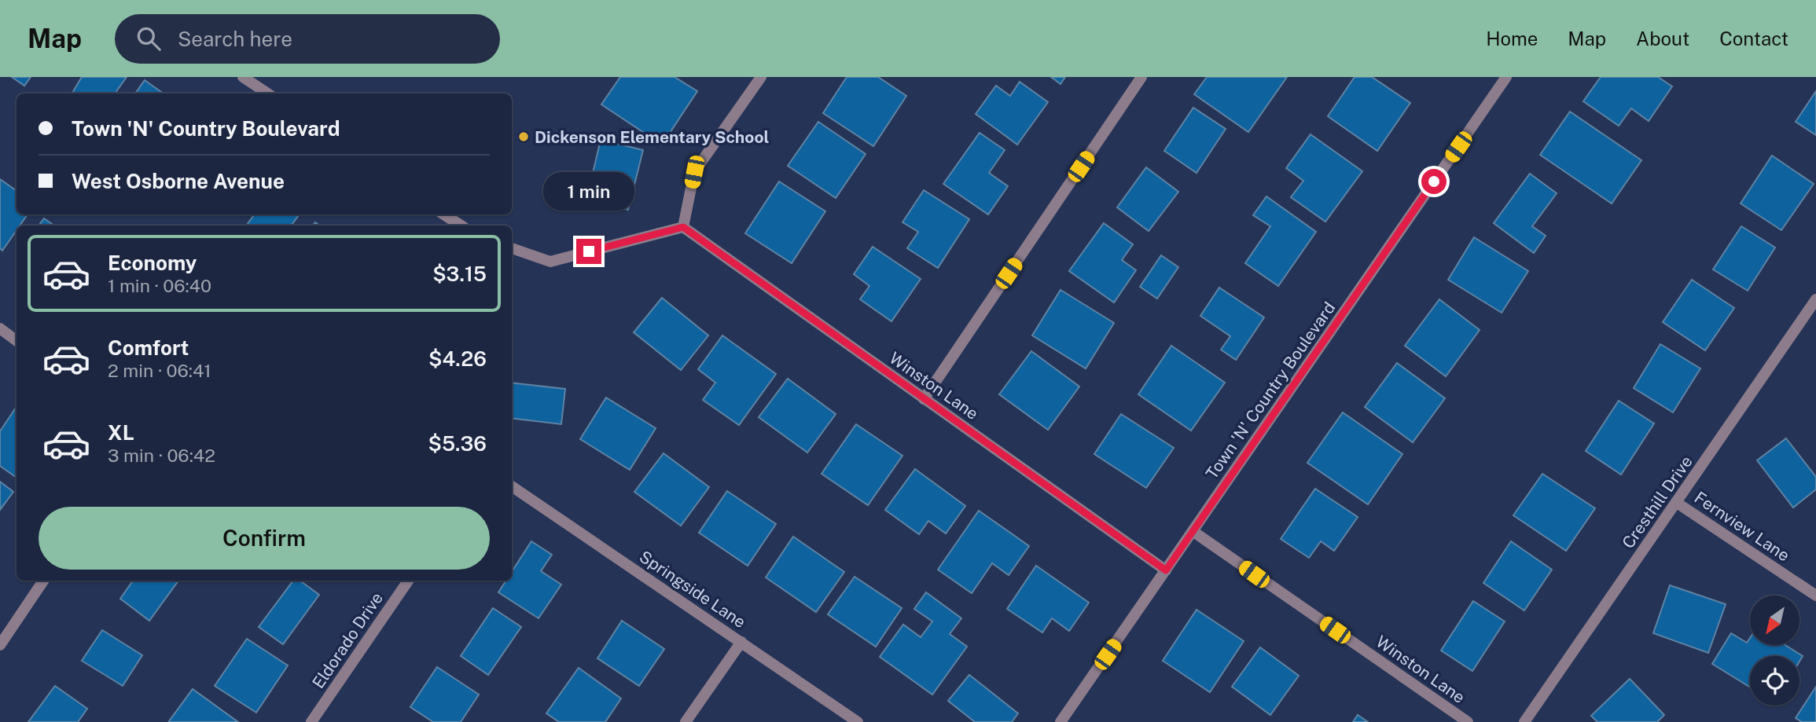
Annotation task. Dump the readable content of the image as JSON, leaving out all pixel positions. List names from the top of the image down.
{
  "streets": {
    "street": [
      "Winston Lane",
      "Town 'N' Country Boulevard",
      "Cresthill Drive",
      "Fernview Lane",
      "Springside Lane",
      "Eldorado Drive"
    ]
  },
  "crossings": [
    ["Winston Lane", "Town 'N' Country Boulevard"],
    ["Cresthill Drive", "Fernview Lane"]
  ],
  "places": ["Dickenson Elementary School"],
  "north": "bottom left",
  "page": {
    "header": "Map",
    "search": "Search here",
    "nav": [
      "Home",
      "Map",
      "About",
      "Contact"
    ],
    "banner": ["Town 'N' Country Boulevard", "West Osborne Avenue"],
    "bubble": "1 min",
    "list": [
      {
        "name": "Economy",
        "note": "1 min · 06:40",
        "value": "$3.15"
      },
      {
        "name": "Comfort",
        "note": "2 min · 06:41",
        "value": "$4.26"
      },
      {
        "name": "XL",
        "note": "3 min · 06:42",
        "value": "$5.36"
      }
    ],
    "buttons": "Confirm"
  }
}
